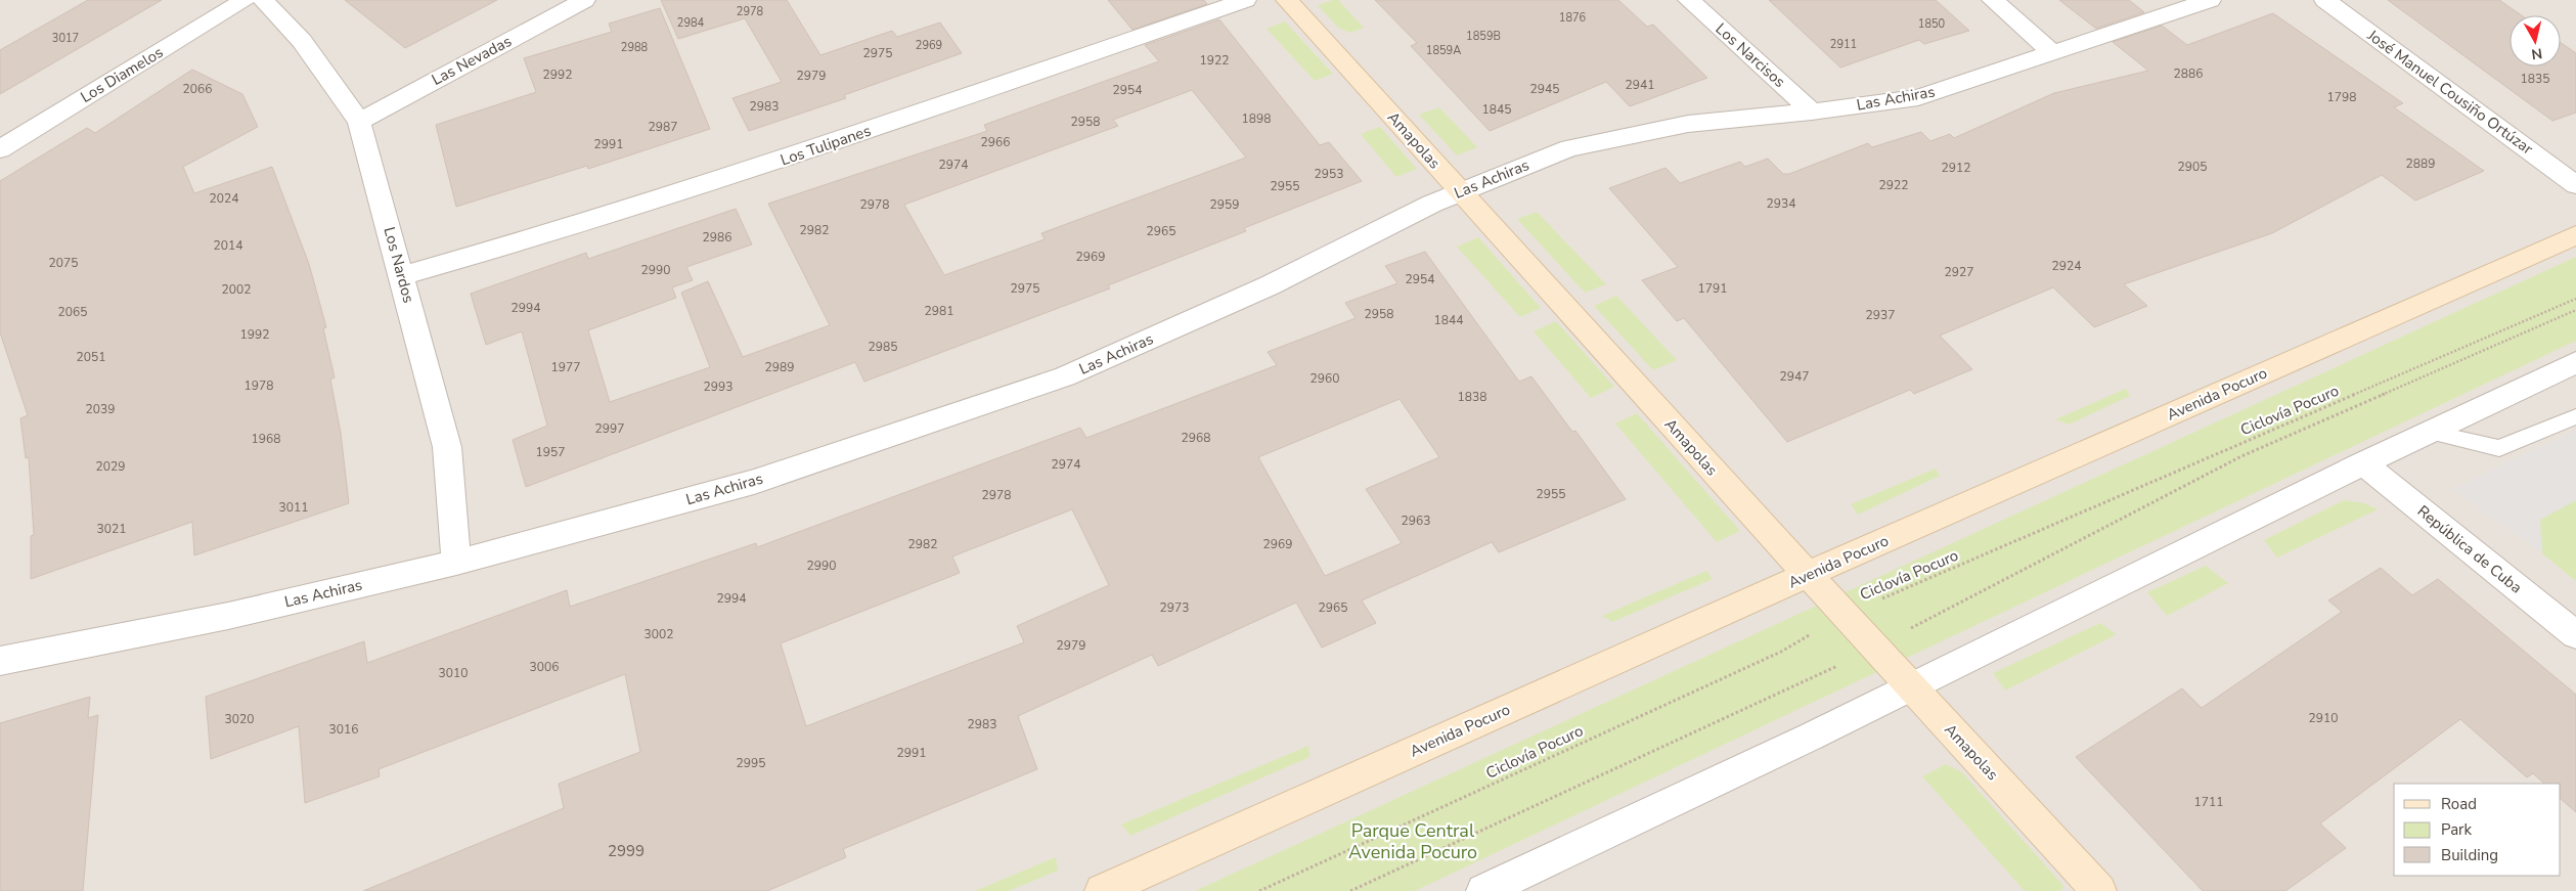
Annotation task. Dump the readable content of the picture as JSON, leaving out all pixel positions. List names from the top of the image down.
{
  "streets": {
    "main road": ["Amapolas", "Avenida Pocuro"],
    "street": [
      "Los Narcisos",
      "Las Nevadas",
      "Los Diamelos",
      "José Manuel Cousiño Ortúzar",
      "Las Achiras",
      "Los Tulipanes",
      "Los Nardos",
      "República de Cuba"
    ],
    "path": ["Ciclovía Pocuro"]
  },
  "crossings": [
    ["Los Narcisos", "Las Achiras"],
    ["Las Nevadas", "Los Nardos"],
    ["Las Achiras", "Amapolas"],
    ["Las Achiras", "Los Nardos"],
    ["Amapolas", "Avenida Pocuro"],
    ["Amapolas", "Ciclovía Pocuro"],
    ["Los Tulipanes", "Los Nardos"]
  ],
  "parks": ["Parque Central Avenida Pocuro"],
  "house_numbers": [
    "2978",
    "1876",
    "2984",
    "1850",
    "1859B",
    "3017",
    "2911",
    "2969",
    "2988",
    "1859A",
    "2975",
    "1922",
    "2886",
    "2992",
    "2979",
    "1835",
    "2941",
    "2066",
    "2945",
    "2954",
    "1798",
    "2983",
    "1845",
    "1898",
    "2958",
    "2987",
    "2966",
    "2991",
    "2889",
    "2974",
    "2905",
    "2912",
    "2953",
    "2922",
    "2955",
    "2024",
    "2934",
    "2978",
    "2959",
    "2982",
    "2965",
    "2986",
    "2014",
    "2969",
    "2075",
    "2924",
    "2990",
    "2927",
    "2954",
    "2975",
    "1791",
    "2002",
    "2994",
    "2981",
    "2065",
    "2958",
    "2937",
    "1844",
    "1992",
    "2985",
    "2051",
    "1977",
    "2989",
    "2947",
    "2960",
    "1978",
    "2993",
    "1838",
    "2039",
    "2997",
    "2968",
    "1968",
    "1957",
    "2974",
    "2029",
    "2955",
    "2978",
    "3011",
    "2963",
    "3021",
    "2982",
    "2969",
    "2990",
    "2994",
    "2973",
    "2965",
    "3002",
    "2979",
    "3006",
    "3010",
    "2910",
    "3020",
    "2983",
    "3016",
    "2991",
    "2995",
    "1711",
    "2999"
  ],
  "legend": ["Road", "Park", "Building"],
  "north": "bottom"
}
